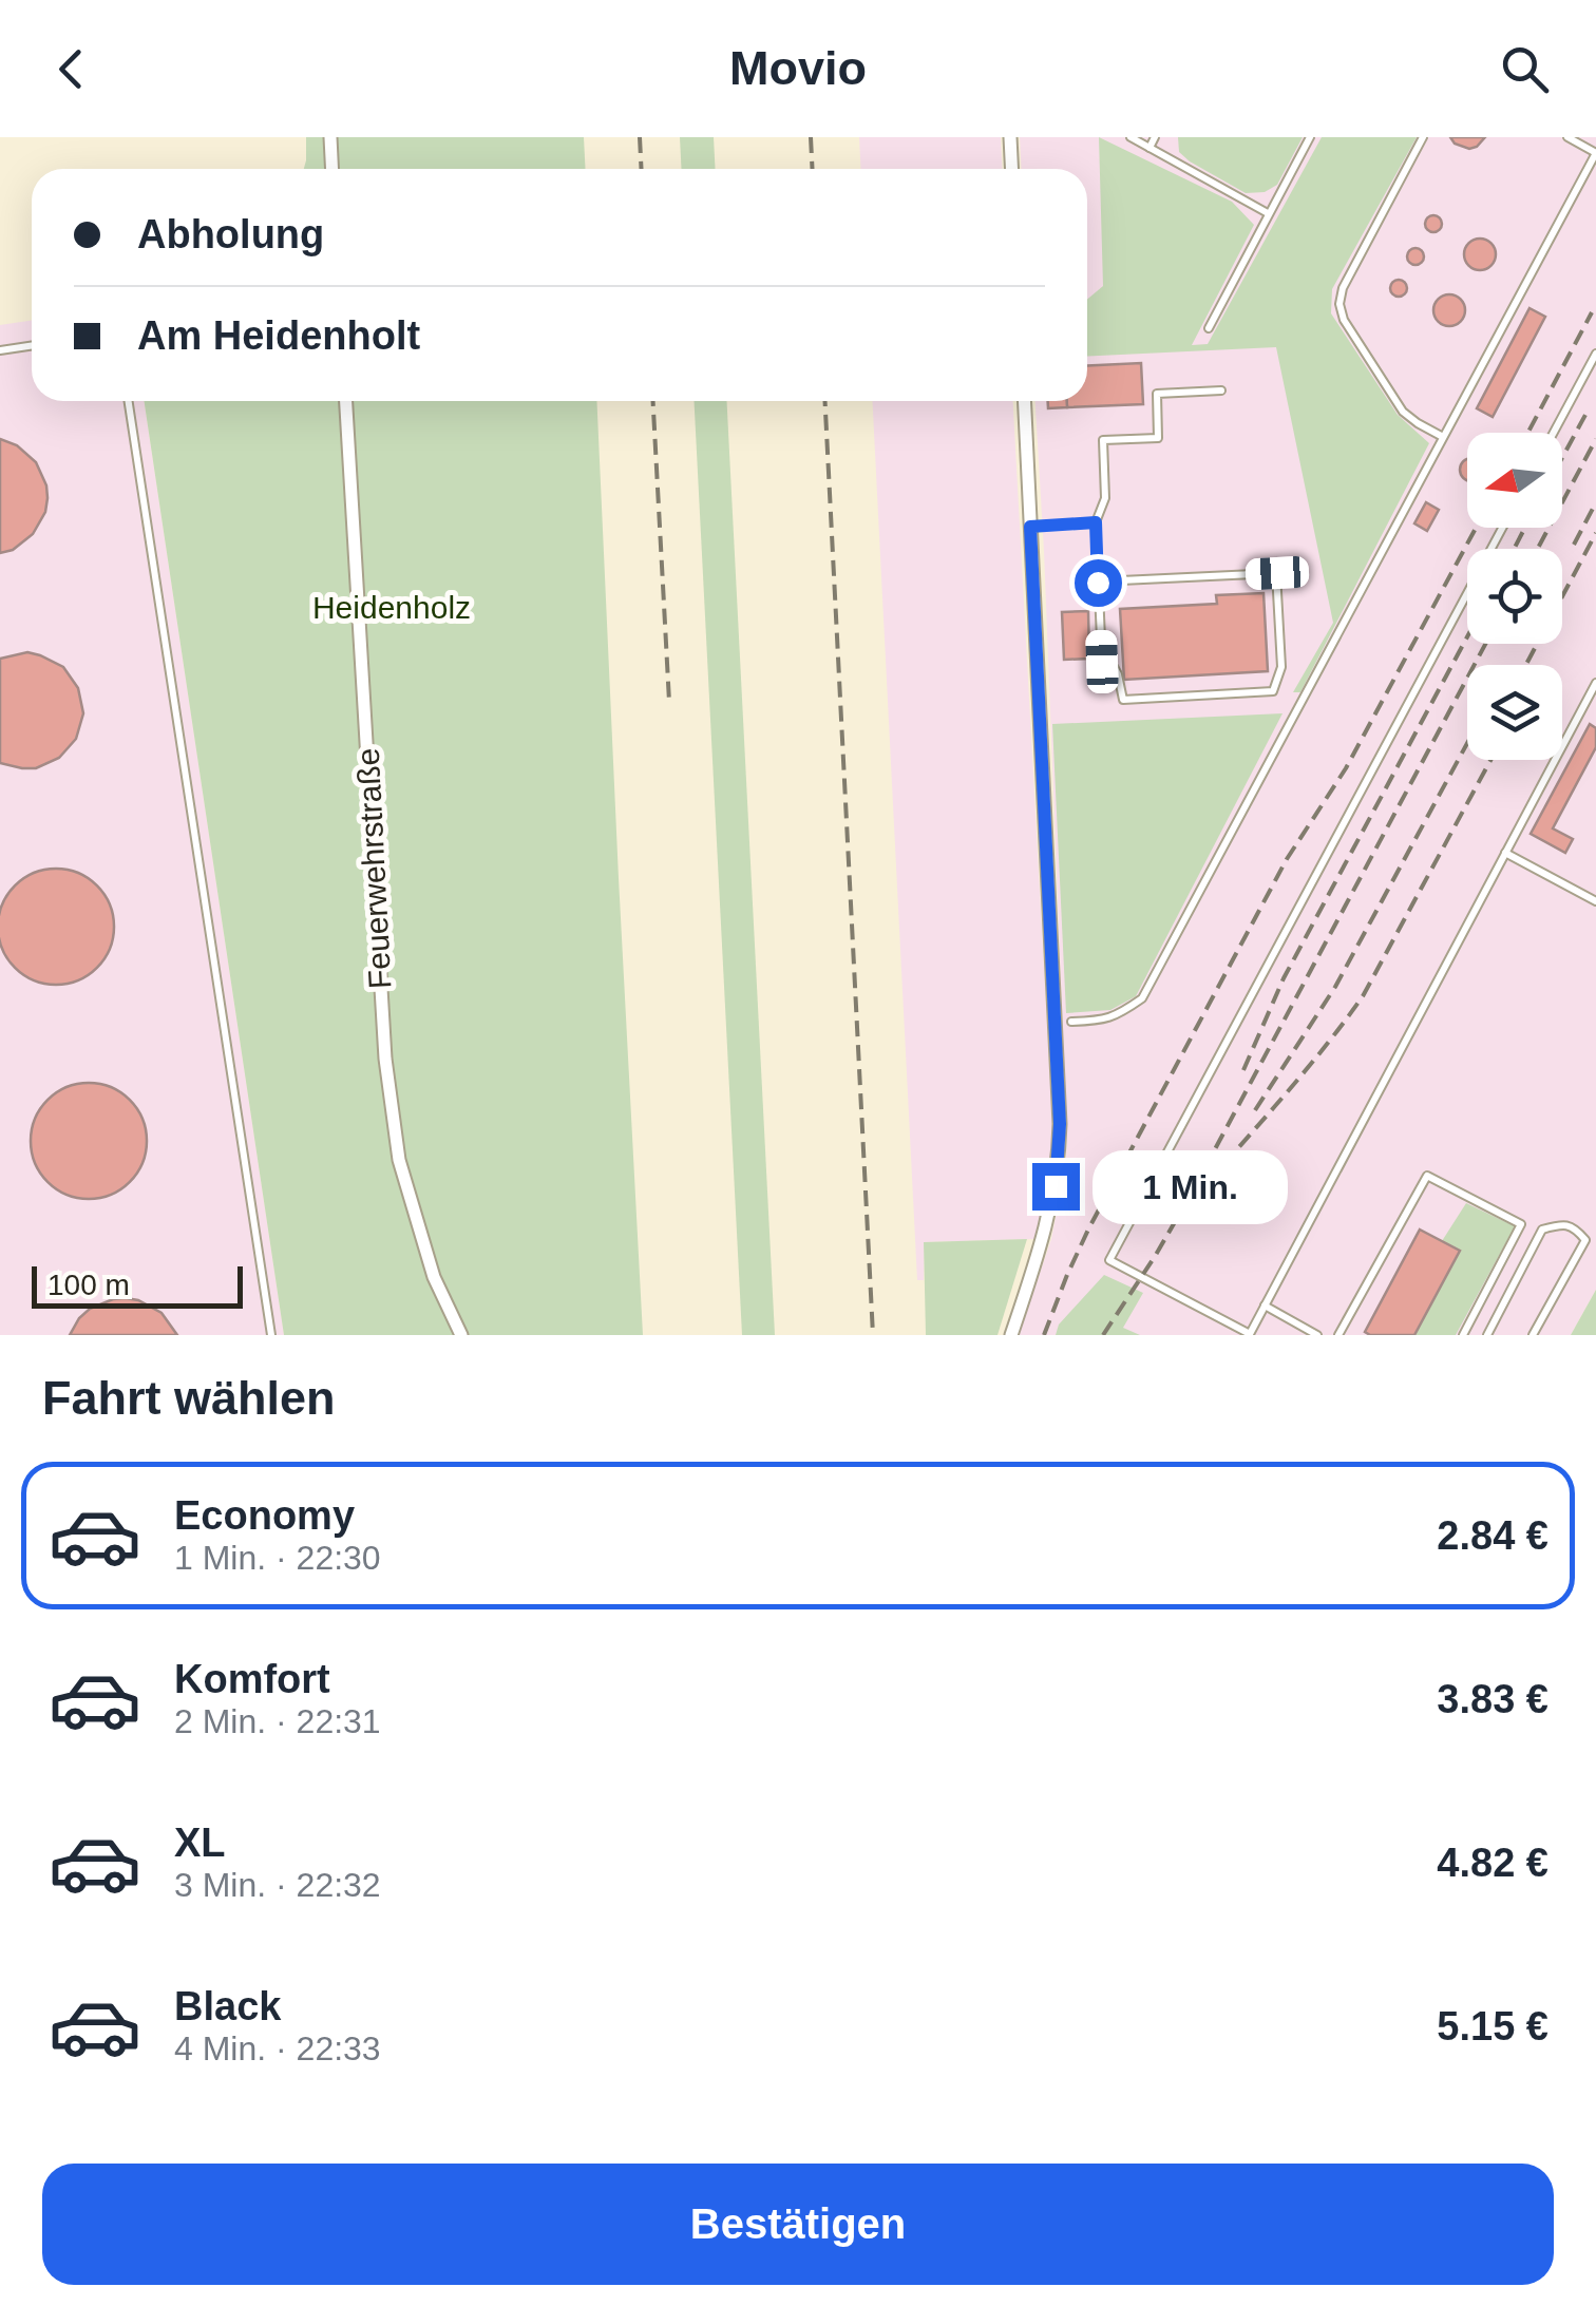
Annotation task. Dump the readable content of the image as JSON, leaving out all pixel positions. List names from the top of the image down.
{
  "streets": {
    "street": ["Feuerwehrstraße"]
  },
  "parks": ["Heidenholz"],
  "scale_bar": "100 m",
  "north": "left",
  "page": {
    "header": "Movio",
    "banner": ["Abholung", "Am Heidenholt"],
    "bubble": "1 Min.",
    "scale": "100 m",
    "heading": "Fahrt wählen",
    "list": [
      {
        "name": "Economy",
        "note": "1 Min. · 22:30",
        "value": "2.84 €"
      },
      {
        "name": "Komfort",
        "note": "2 Min. · 22:31",
        "value": "3.83 €"
      },
      {
        "name": "XL",
        "note": "3 Min. · 22:32",
        "value": "4.82 €"
      },
      {
        "name": "Black",
        "note": "4 Min. · 22:33",
        "value": "5.15 €"
      }
    ],
    "buttons": "Bestätigen"
  }
}
